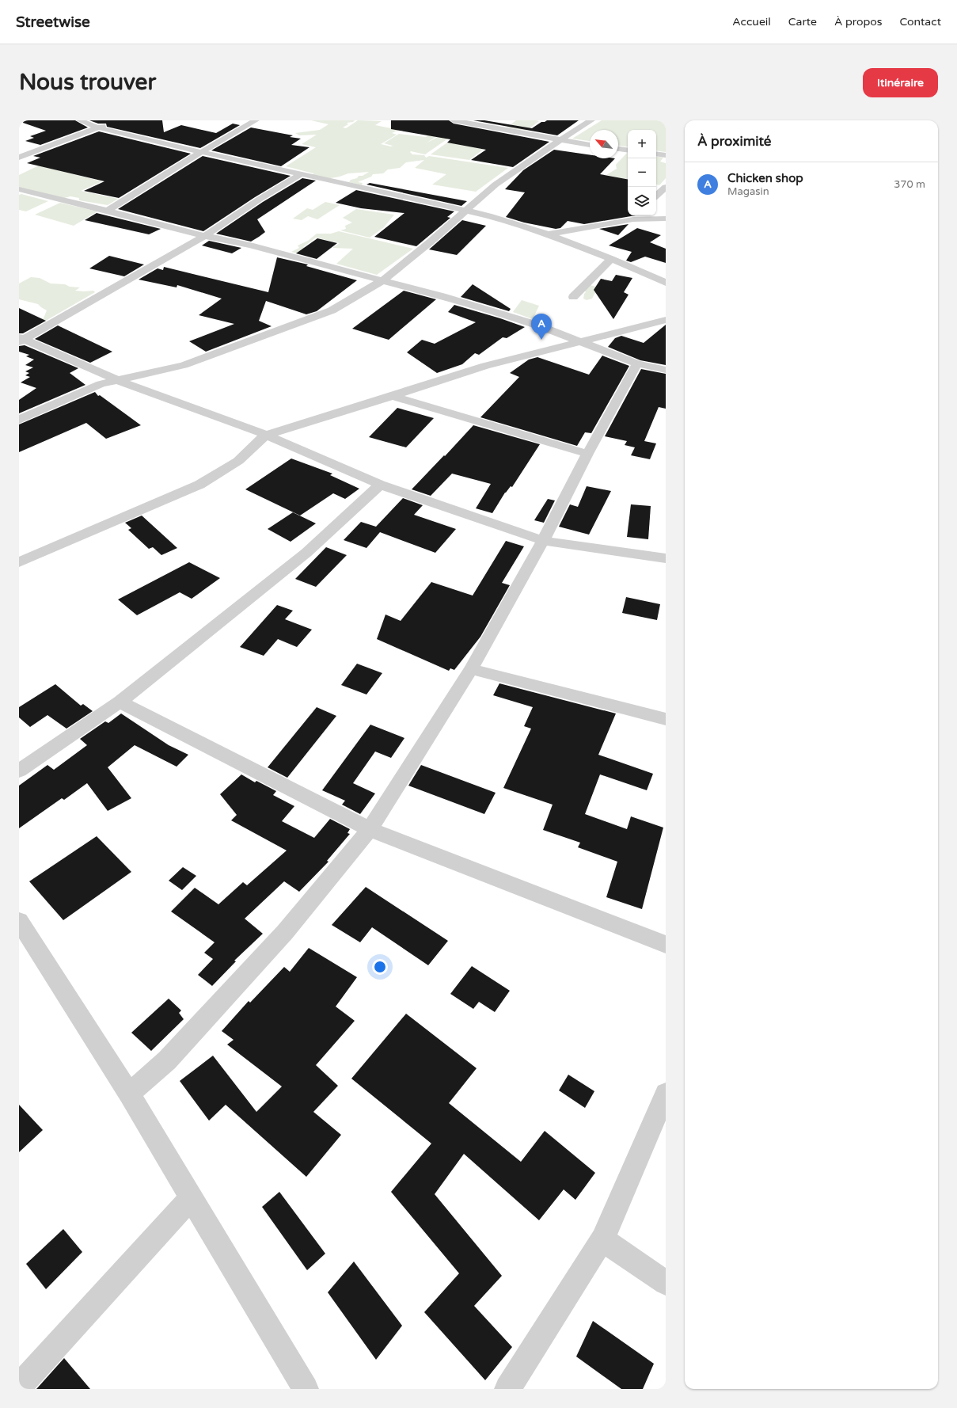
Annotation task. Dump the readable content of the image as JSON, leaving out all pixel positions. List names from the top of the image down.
{
  "north": "top left",
  "page": {
    "header": "Streetwise",
    "nav": [
      "Accueil",
      "Carte",
      "À propos",
      "Contact"
    ],
    "buttons": "Itinéraire",
    "title": "Nous trouver",
    "heading": "À proximité",
    "map_buttons": ["+", "−"],
    "list": [
      {
        "mark": "A",
        "name": "Chicken shop",
        "note": "Magasin",
        "value": "370 m"
      }
    ],
    "pins": "A"
  }
}
